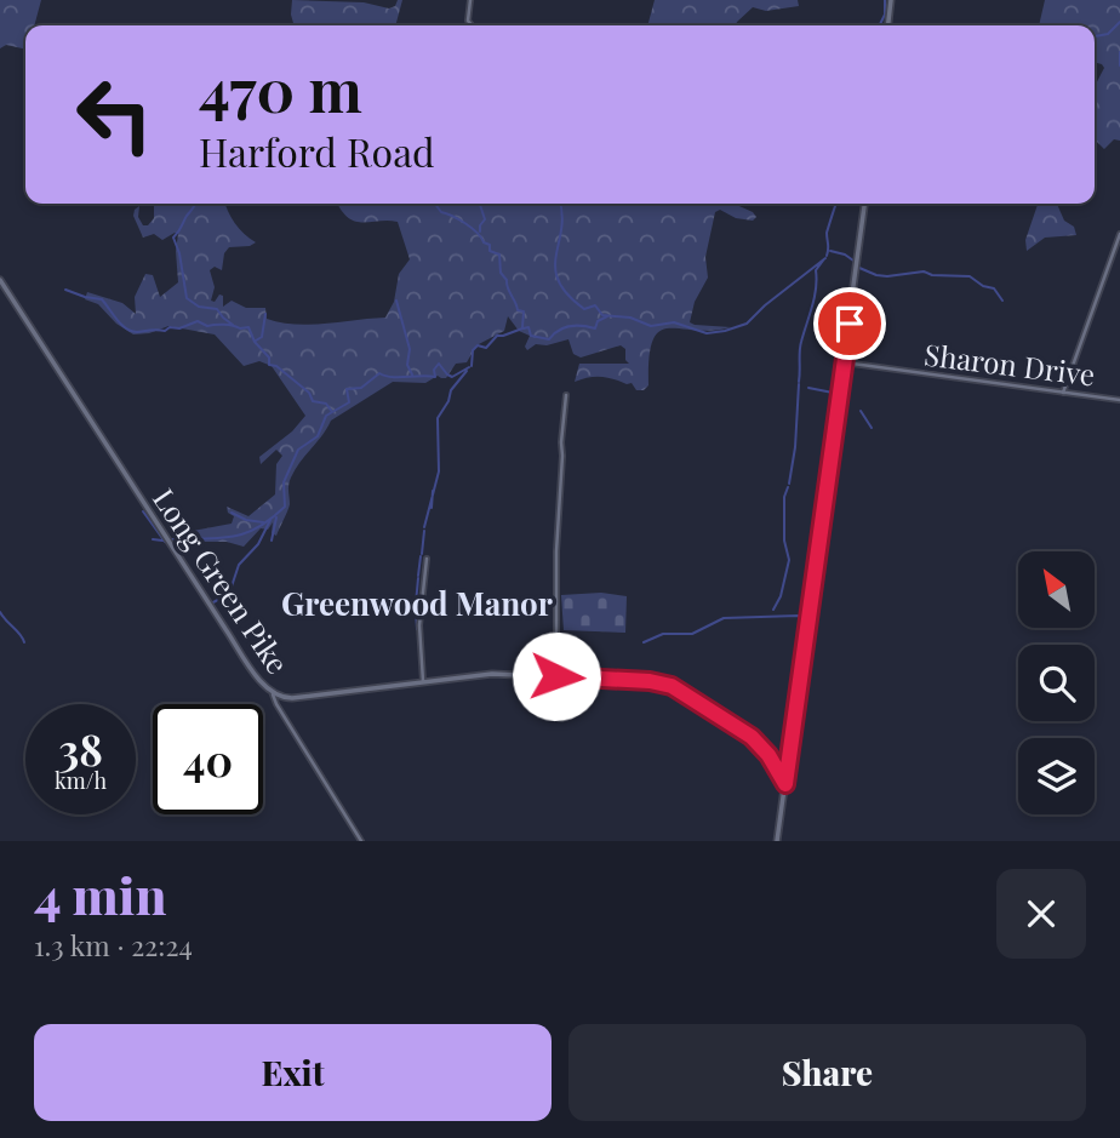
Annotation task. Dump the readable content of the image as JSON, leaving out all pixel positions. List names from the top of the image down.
{
  "streets": {
    "street": ["Sharon Drive", "Long Green Pike"]
  },
  "districts": ["Greenwood Manor"],
  "north": "top left",
  "page": {
    "turn": ["470 m", "Harford Road"],
    "speed": "38 km/h",
    "limit": "40",
    "heading": ["4 min", "1.3 km · 22:24"],
    "buttons": ["Exit", "Share"]
  }
}
